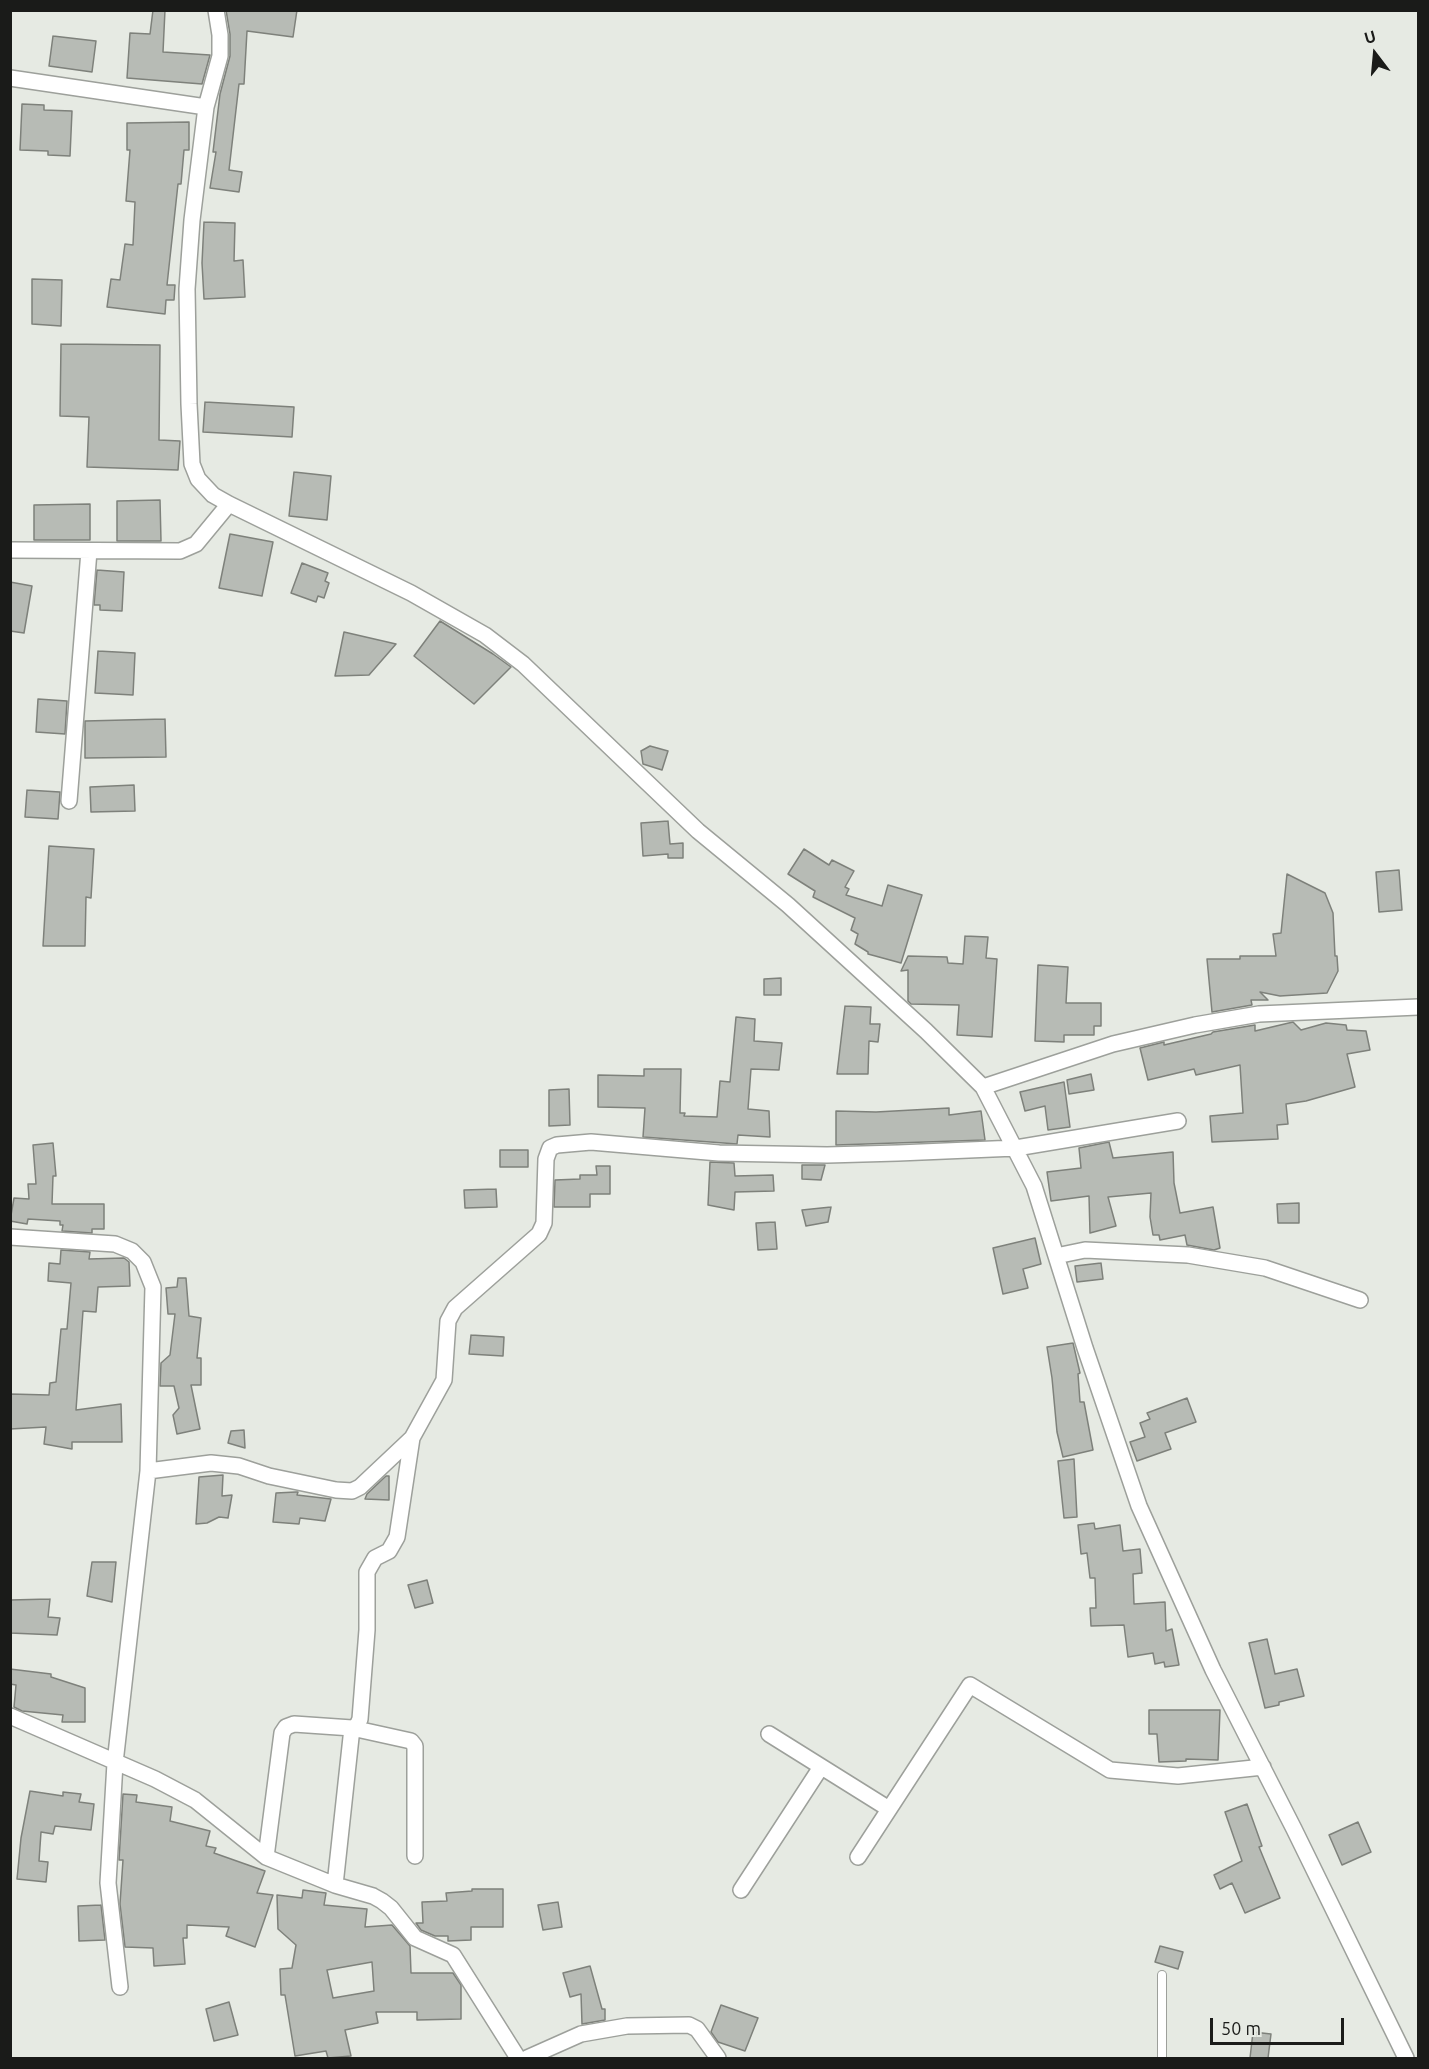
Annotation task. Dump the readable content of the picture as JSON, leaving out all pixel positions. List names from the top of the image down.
{
  "scale_bar": "50 m",
  "north": "top"
}
